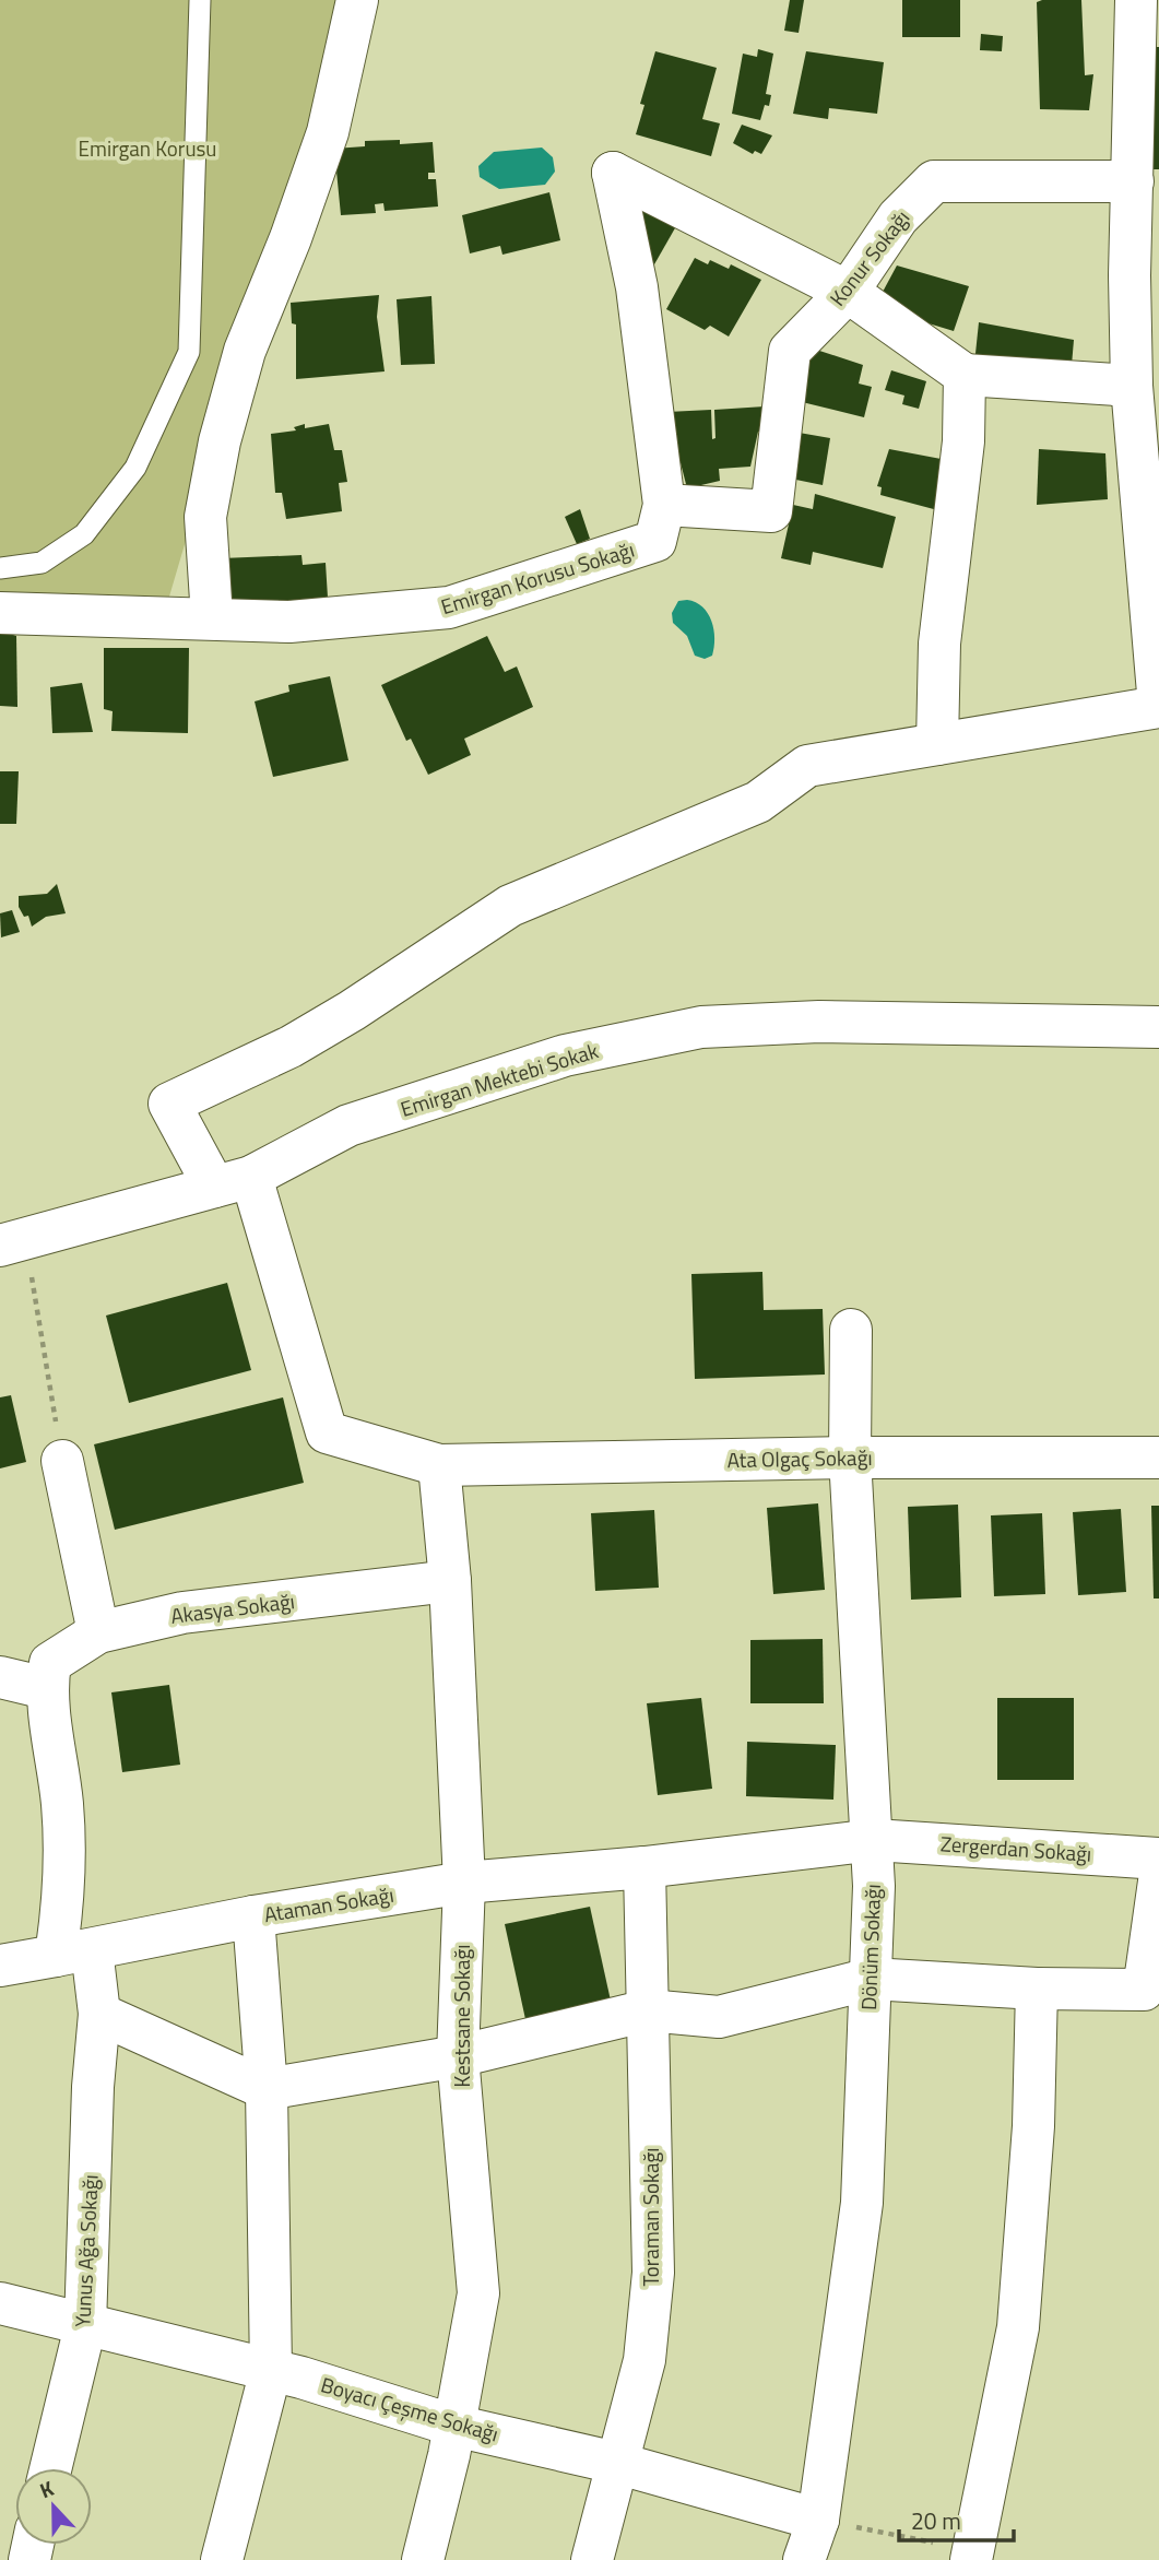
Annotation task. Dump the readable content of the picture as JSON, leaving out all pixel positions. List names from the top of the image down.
{
  "streets": {
    "street": [
      "Konur Sokağı",
      "Emirgan Korusu Sokağı",
      "Emirgan Mektebi Sokak",
      "Ata Olgaç Sokağı",
      "Akasya Sokağı",
      "Zergerdan Sokağı",
      "Ataman Sokağı",
      "Dönüm Sokağı",
      "Kestsane Sokağı",
      "Toraman Sokağı",
      "Yunus Ağa Sokağı",
      "Boyacı Çeşme Sokağı"
    ]
  },
  "crossings": [
    ["Konur Sokağı", "Emirgan Korusu Sokağı"],
    ["Emirgan Mektebi Sokak", "Ata Olgaç Sokağı"],
    ["Ata Olgaç Sokağı", "Dönüm Sokağı"],
    ["Ata Olgaç Sokağı", "Kestsane Sokağı"],
    ["Akasya Sokağı", "Kestsane Sokağı"],
    ["Zergerdan Sokağı", "Ataman Sokağı"],
    ["Zergerdan Sokağı", "Dönüm Sokağı"],
    ["Ataman Sokağı", "Dönüm Sokağı"],
    ["Ataman Sokağı", "Kestsane Sokağı"],
    ["Ataman Sokağı", "Toraman Sokağı"],
    ["Ataman Sokağı", "Yunus Ağa Sokağı"],
    ["Dönüm Sokağı", "Boyacı Çeşme Sokağı"],
    ["Kestsane Sokağı", "Boyacı Çeşme Sokağı"],
    ["Toraman Sokağı", "Boyacı Çeşme Sokağı"],
    ["Yunus Ağa Sokağı", "Boyacı Çeşme Sokağı"]
  ],
  "parks": ["Emirgan Korusu"],
  "scale_bar": "20 m",
  "north": "top"
}
